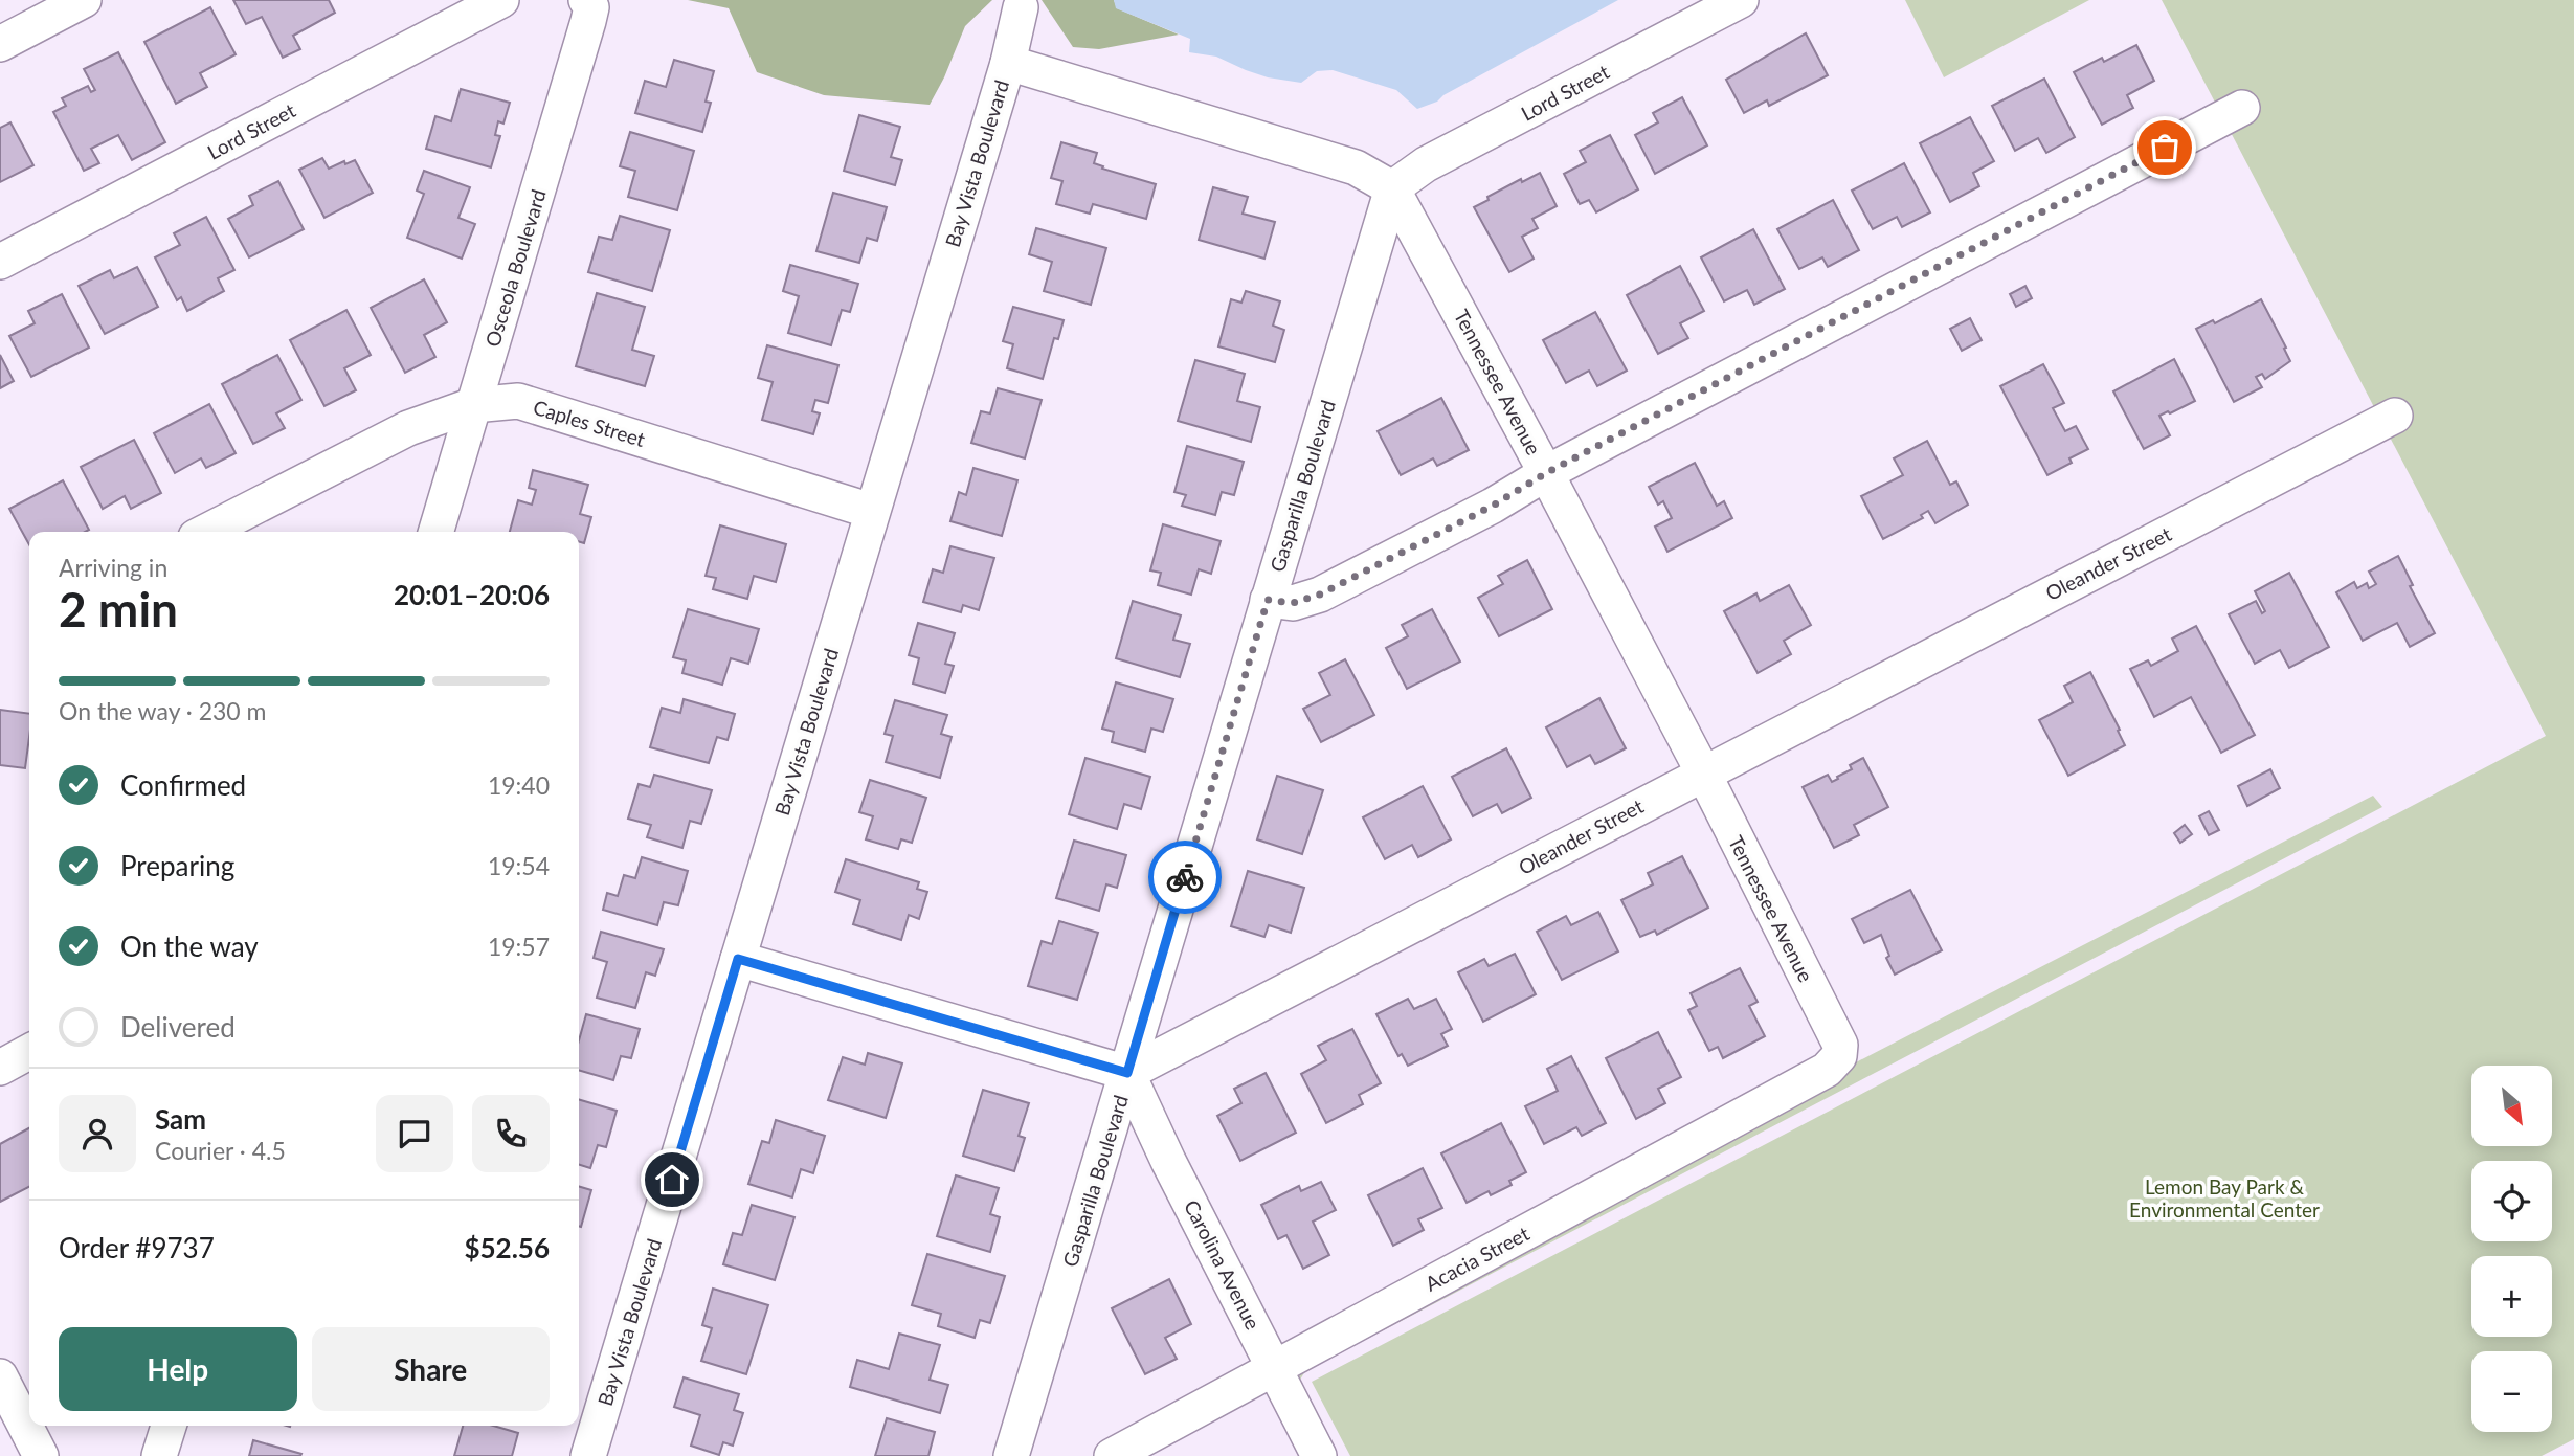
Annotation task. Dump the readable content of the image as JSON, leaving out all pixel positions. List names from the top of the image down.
{
  "streets": {
    "street": [
      "Lord Street",
      "Bay Vista Boulevard",
      "Osceola Boulevard",
      "Tennessee Avenue",
      "Caples Street",
      "Gasparilla Boulevard",
      "Oleander Street",
      "Acacia Street",
      "Carolina Avenue"
    ]
  },
  "crossings": [
    ["Lord Street", "Tennessee Avenue"],
    ["Lord Street", "Gasparilla Boulevard"],
    ["Bay Vista Boulevard", "Caples Street"],
    ["Osceola Boulevard", "Caples Street"],
    ["Tennessee Avenue", "Gasparilla Boulevard"],
    ["Tennessee Avenue", "Oleander Street"],
    ["Tennessee Avenue", "Acacia Street"],
    ["Gasparilla Boulevard", "Oleander Street"],
    ["Gasparilla Boulevard", "Carolina Avenue"],
    ["Oleander Street", "Carolina Avenue"],
    ["Acacia Street", "Carolina Avenue"]
  ],
  "parks": ["Lemon Bay Park & Environmental Center"],
  "north": "bottom right",
  "page": {
    "heading": ["2 min", "Arriving in", "20:01–20:06"],
    "panel": [
      "Sam",
      "Courier · 4.5",
      "Order #9737",
      "$52.56"
    ],
    "bar": "On the way · 230 m",
    "list": [
      ["Confirmed", "19:40"],
      ["Preparing", "19:54"],
      ["On the way", "19:57"],
      "Delivered"
    ],
    "map_buttons": ["+", "−"],
    "buttons": ["Help", "Share"]
  }
}
